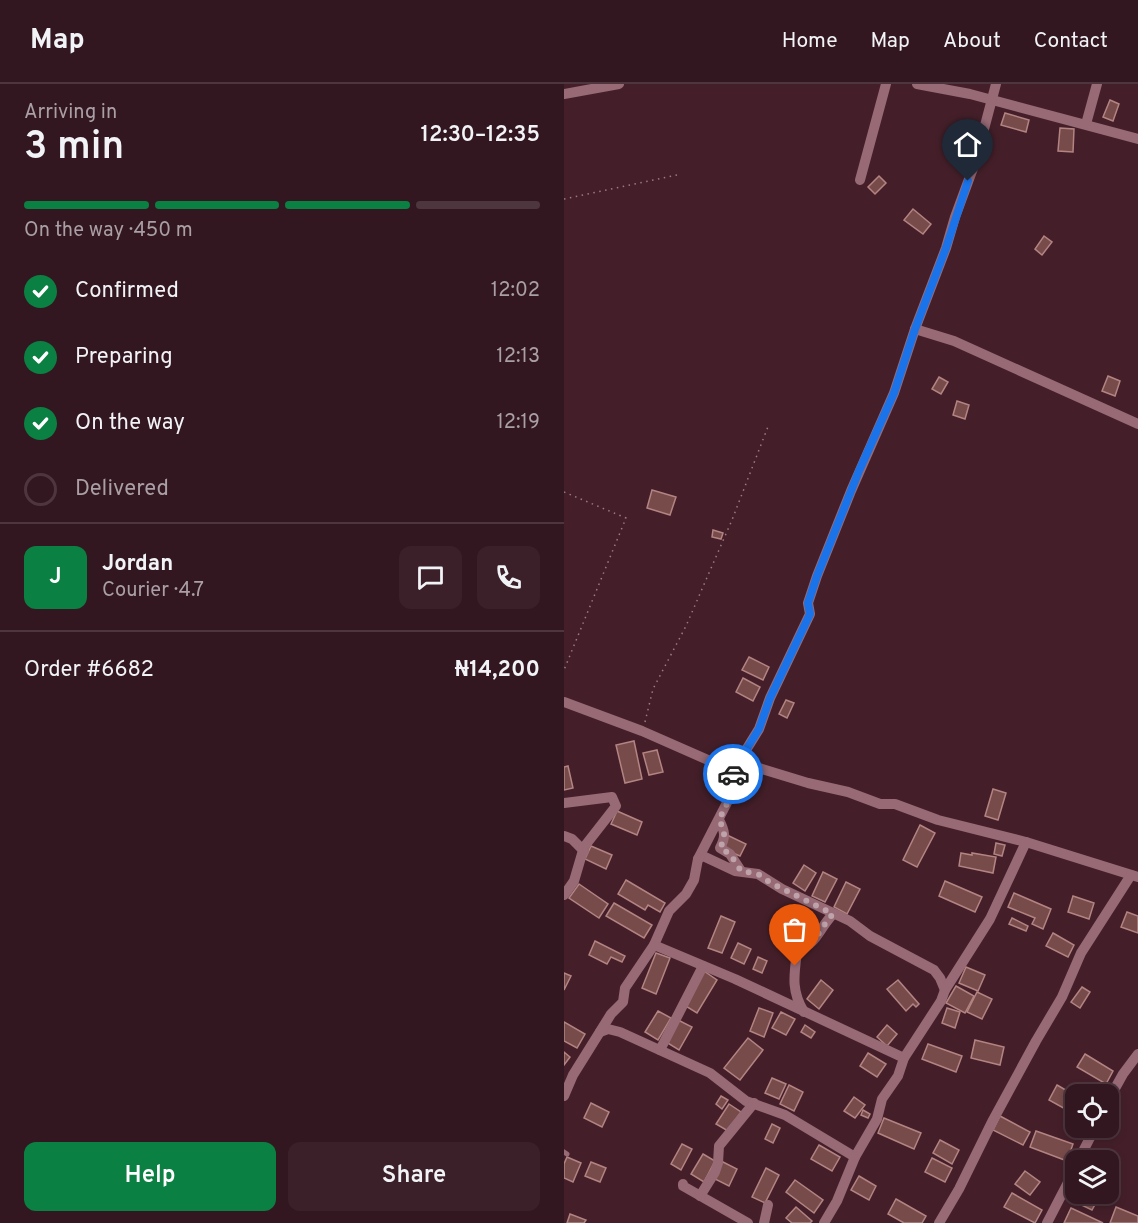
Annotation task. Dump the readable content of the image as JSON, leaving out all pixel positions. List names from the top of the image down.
{
  "page": {
    "header": "Map",
    "nav": [
      "Home",
      "Map",
      "About",
      "Contact"
    ],
    "heading": ["3 min", "Arriving in", "12:30–12:35"],
    "panel": [
      "Jordan",
      "Courier · 4.7",
      "Order #6682",
      "₦14,200"
    ],
    "bar": "On the way · 450 m",
    "list": [
      ["Confirmed", "12:02"],
      ["Preparing", "12:13"],
      ["On the way", "12:19"],
      "Delivered"
    ],
    "round": "J",
    "buttons": ["Help", "Share"]
  }
}
